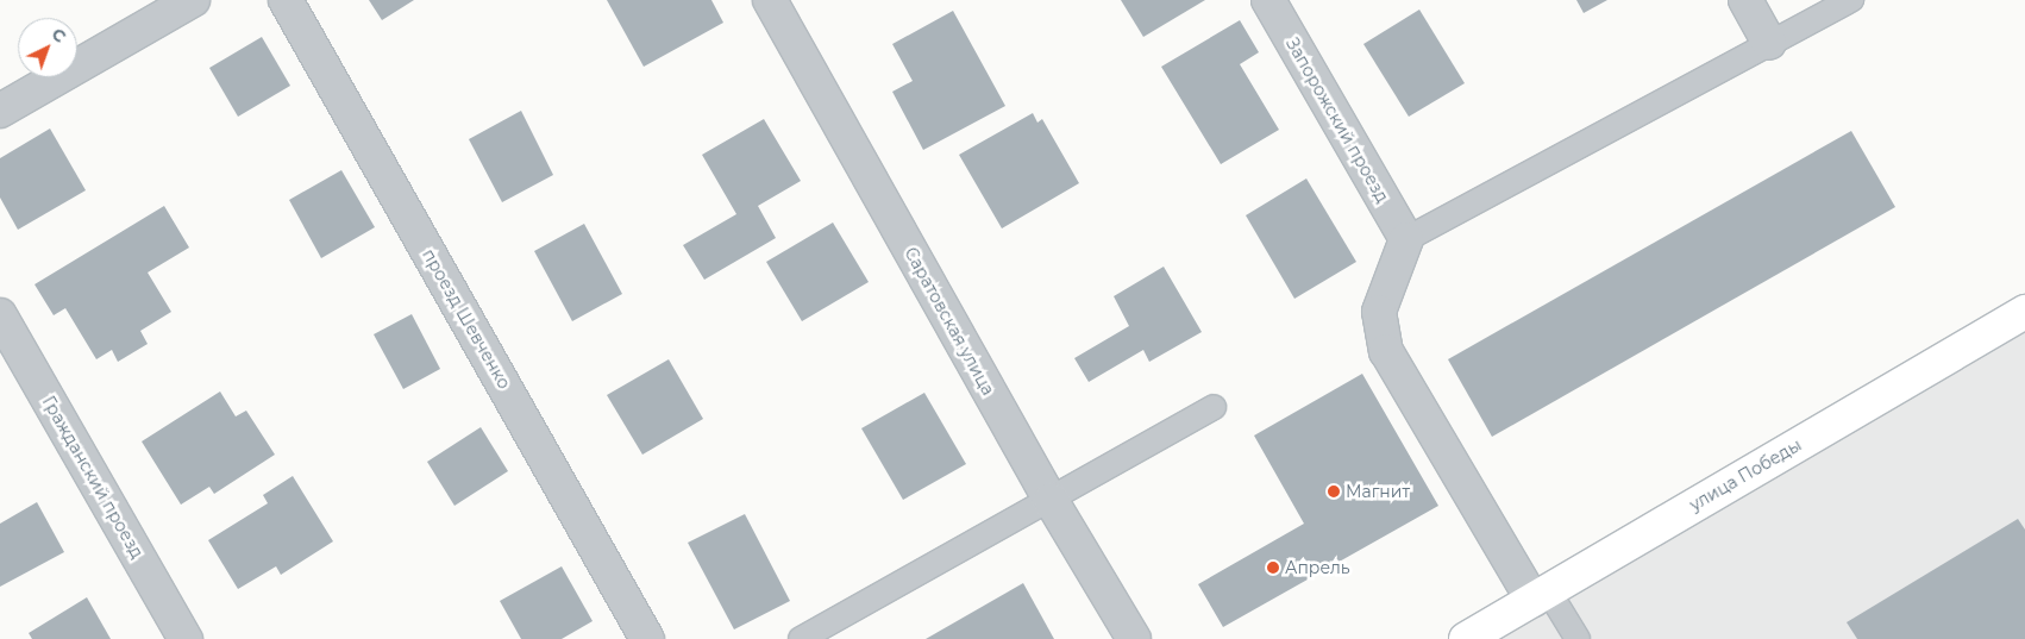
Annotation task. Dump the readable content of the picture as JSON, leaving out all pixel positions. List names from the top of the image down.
{
  "streets": {
    "main road": ["улица Победы"],
    "street": [
      "Запорожский проезд",
      "проезд Шевченко",
      "Саратовская улица",
      "Гражданский проезд"
    ]
  },
  "places": ["Магнит", "Апрель"],
  "north": "top right"
}
